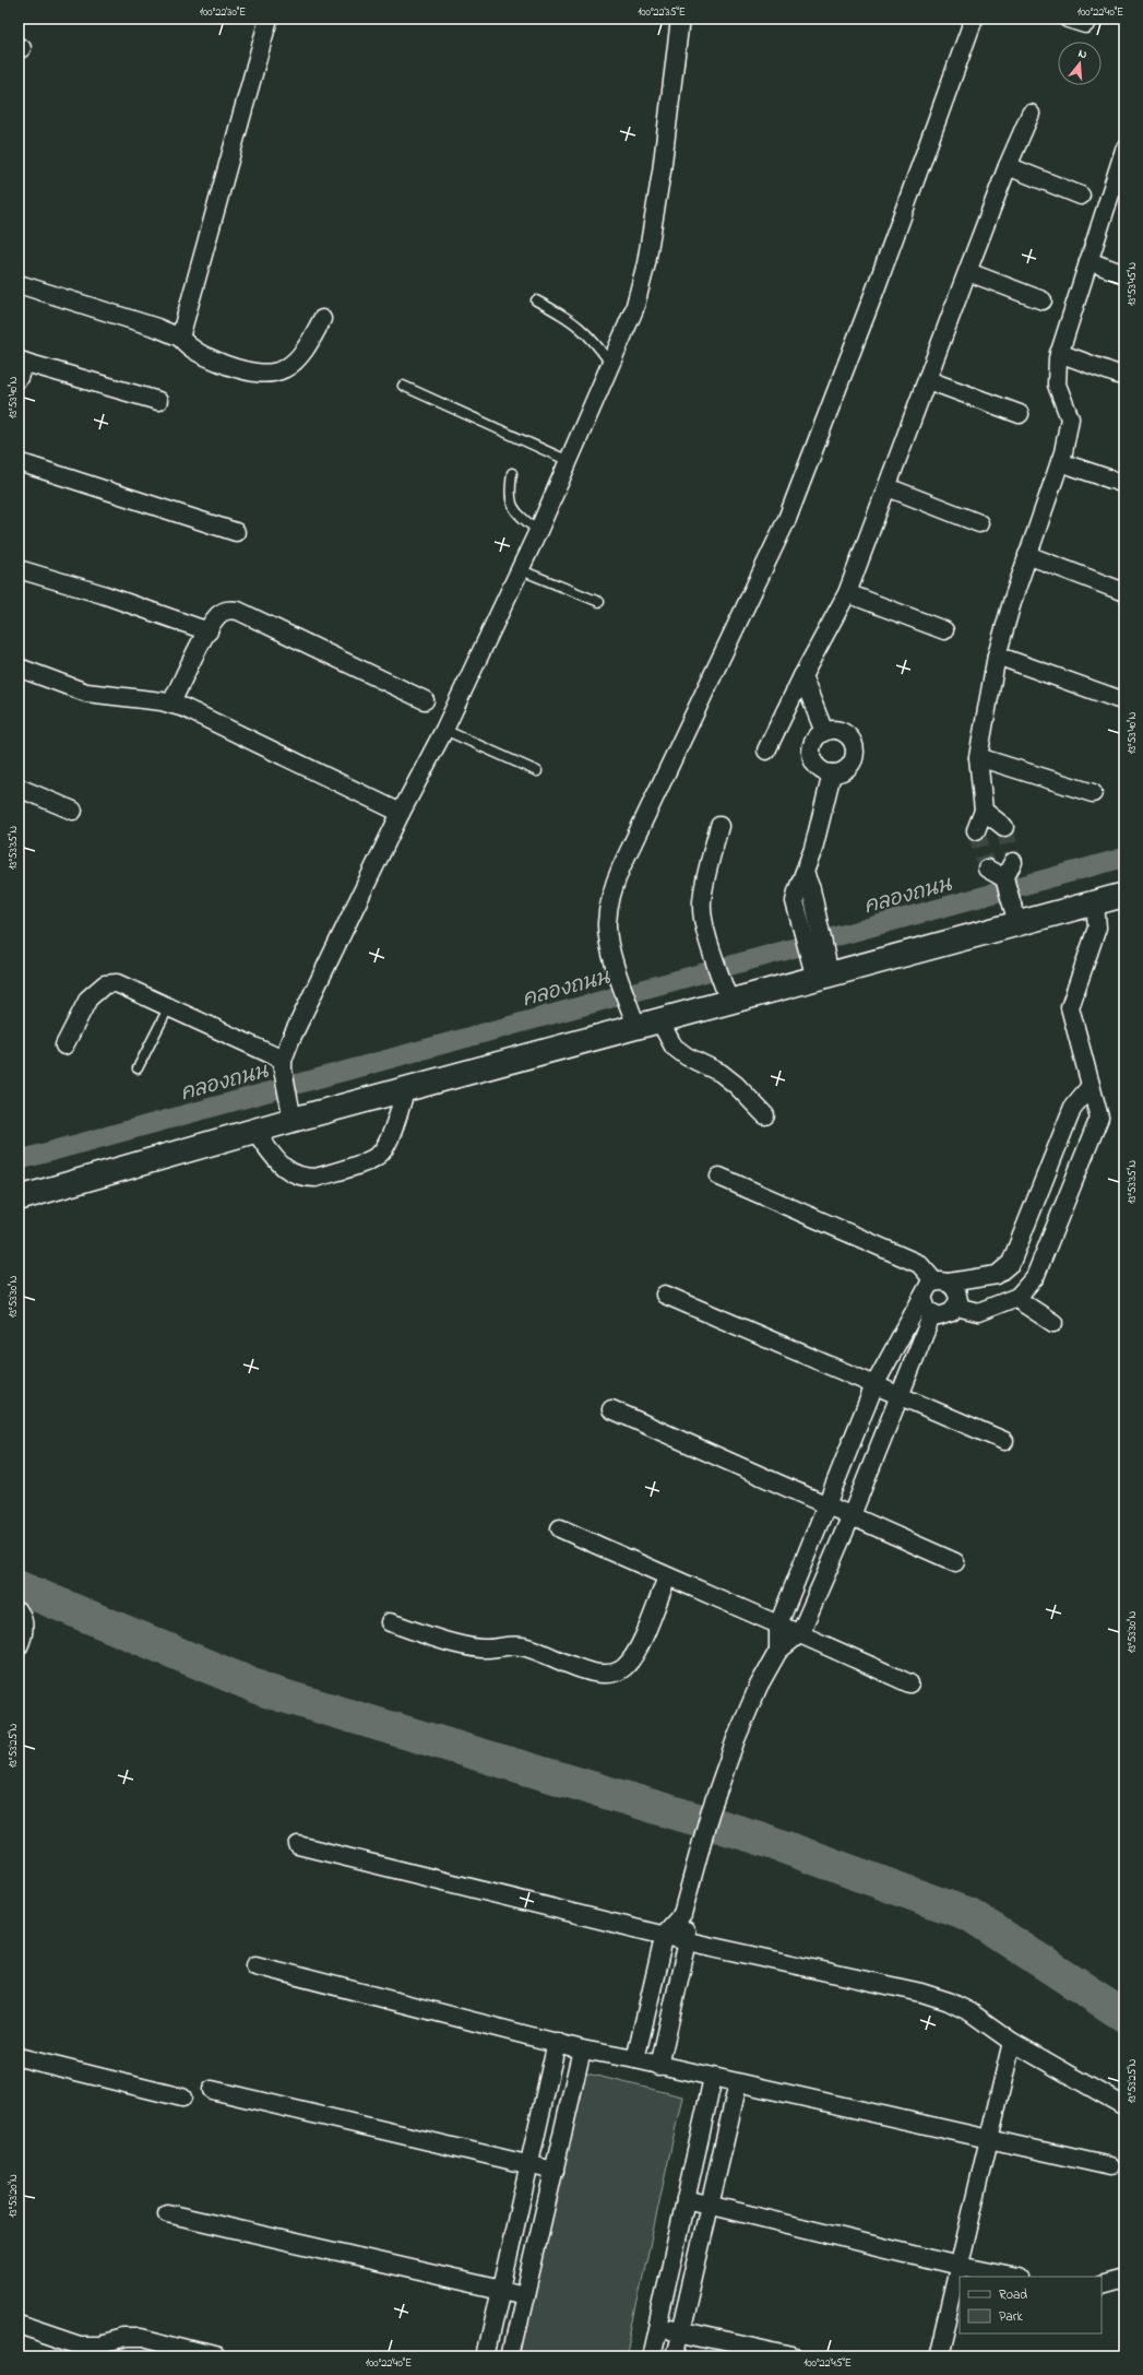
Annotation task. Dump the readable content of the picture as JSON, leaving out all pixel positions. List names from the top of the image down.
{
  "water": ["คลองถนน"],
  "legend": ["Road", "Park"],
  "north": "top",
  "coordinates": [
    "100°22'30\"E",
    "100°22'35\"E",
    "100°22'40\"E",
    "13°53'45\"N",
    "13°53'40\"N",
    "13°53'35\"N",
    "13°53'30\"N",
    "13°53'25\"N",
    "13°53'20\"N",
    "100°22'45\"E"
  ]
}
